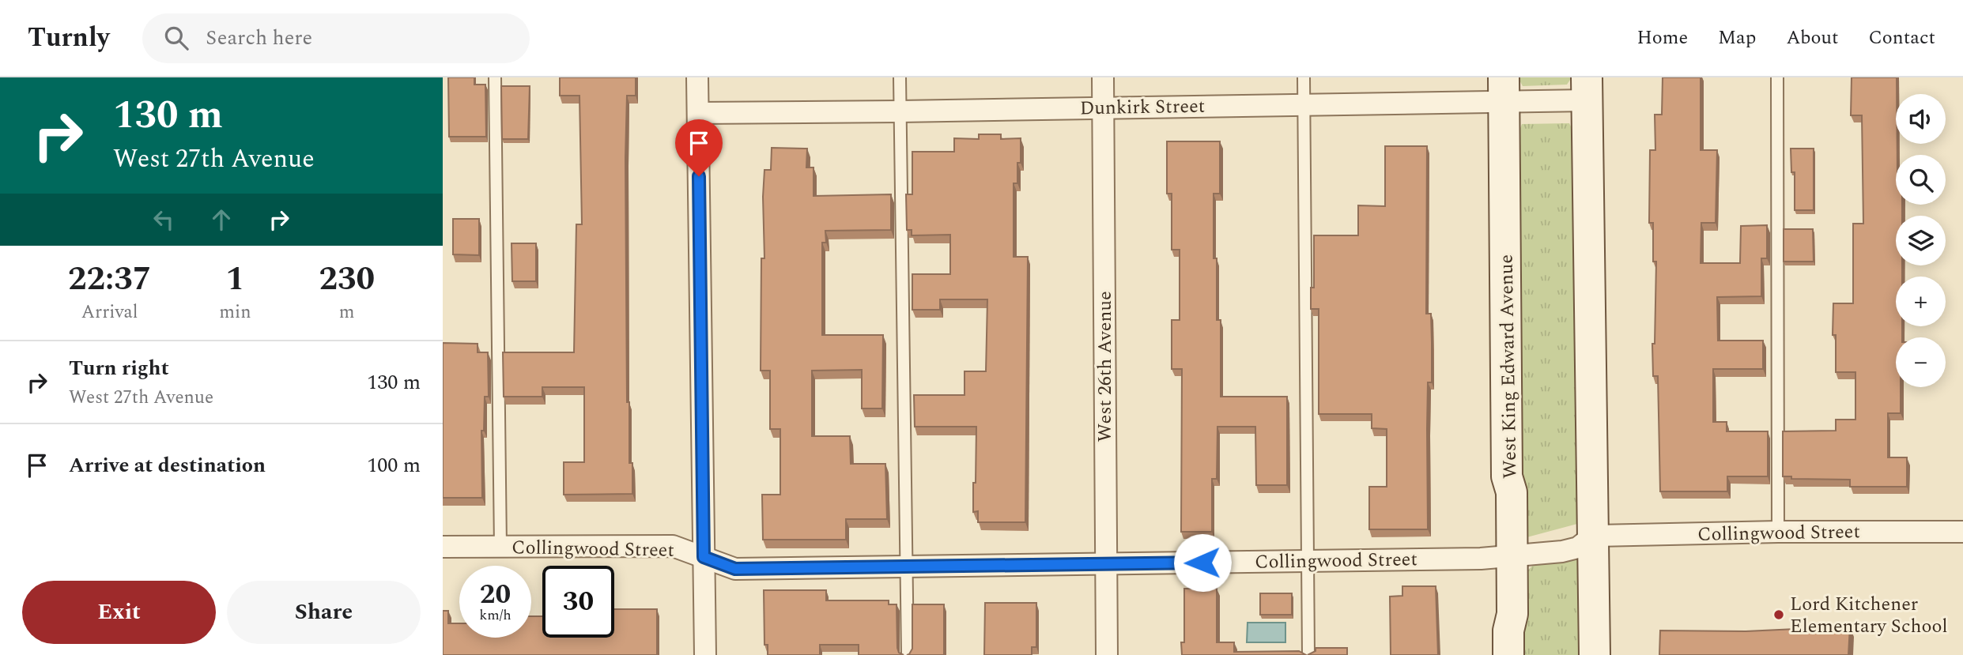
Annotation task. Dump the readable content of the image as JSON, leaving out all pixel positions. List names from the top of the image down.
{
  "streets": {
    "main road": ["West King Edward Avenue"],
    "street": ["Dunkirk Street", "West 26th Avenue", "Collingwood Street"]
  },
  "crossings": [
    ["Dunkirk Street", "West 26th Avenue"],
    ["Dunkirk Street", "West King Edward Avenue"],
    ["West 26th Avenue", "Collingwood Street"],
    ["West King Edward Avenue", "Collingwood Street"]
  ],
  "places": ["Lord Kitchener Elementary School"],
  "page": {
    "header": "Turnly",
    "search": "Search here",
    "nav": [
      "Home",
      "Map",
      "About",
      "Contact"
    ],
    "turn": ["130 m", "West 27th Avenue"],
    "map_buttons": ["+", "−"],
    "eta": [
      "22:37",
      "Arrival",
      "1",
      "min",
      "230",
      "m"
    ],
    "list": [
      {
        "name": "Turn right",
        "note": "West 27th Avenue",
        "value": "130 m"
      },
      {
        "name": "Arrive at destination",
        "value": "100 m"
      }
    ],
    "speed": "20 km/h",
    "limit": "30",
    "buttons": ["Exit", "Share"]
  }
}
